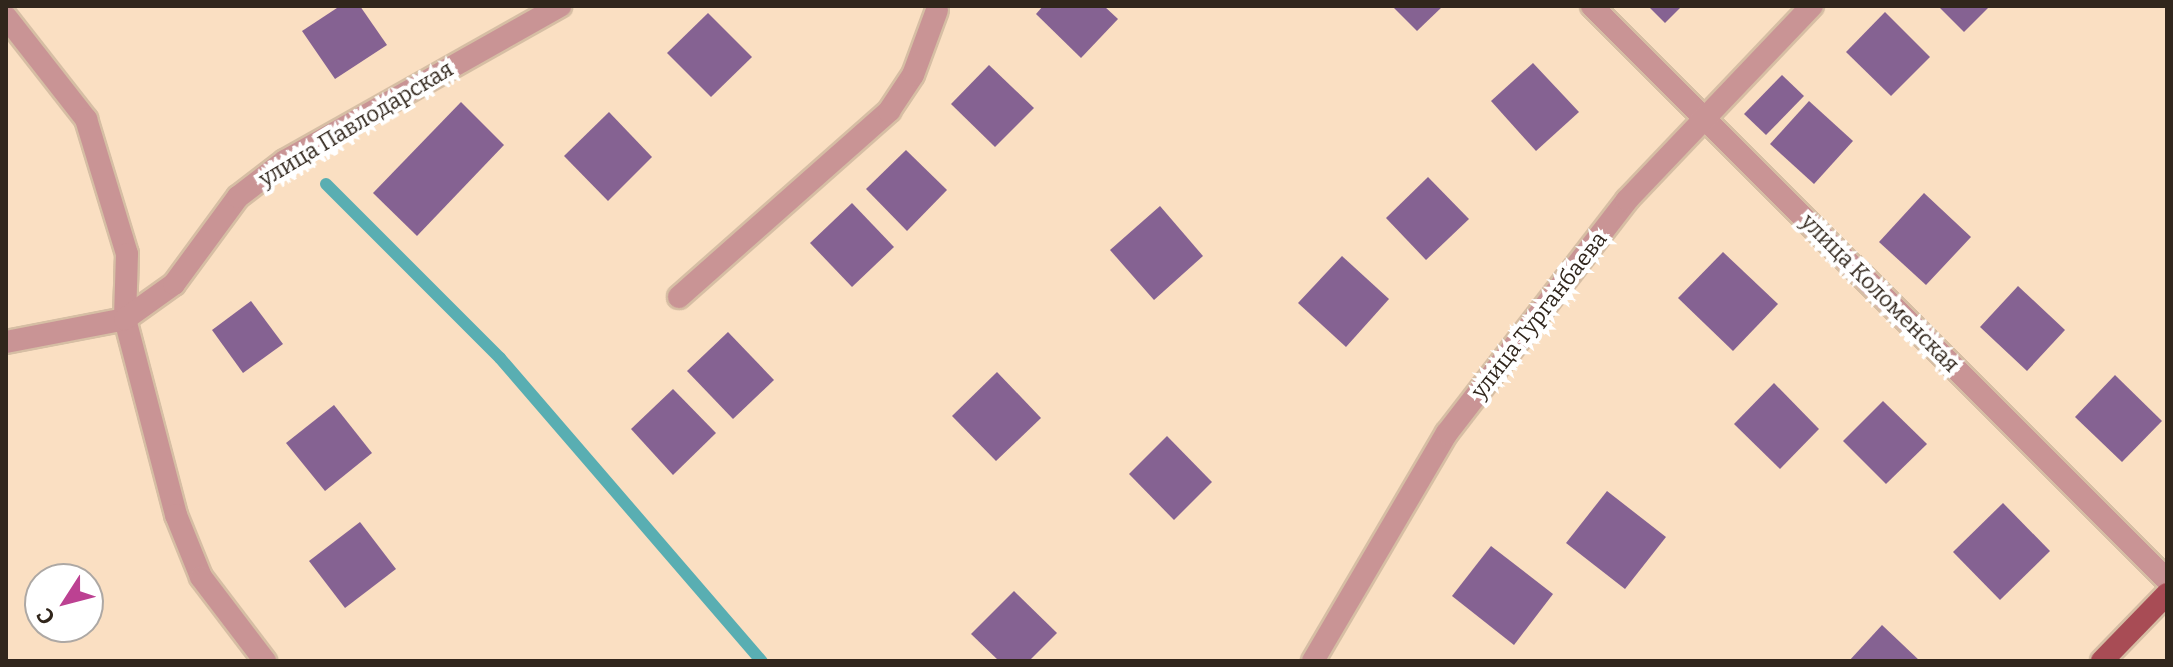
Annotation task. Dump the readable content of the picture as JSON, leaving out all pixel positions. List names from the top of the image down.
{
  "streets": {
    "street": ["улица Павлодарская", "улица Коломенская", "улица Турганбаева"]
  },
  "crossings": [
    ["улица Коломенская", "улица Турганбаева"]
  ],
  "north": "bottom left"
}
